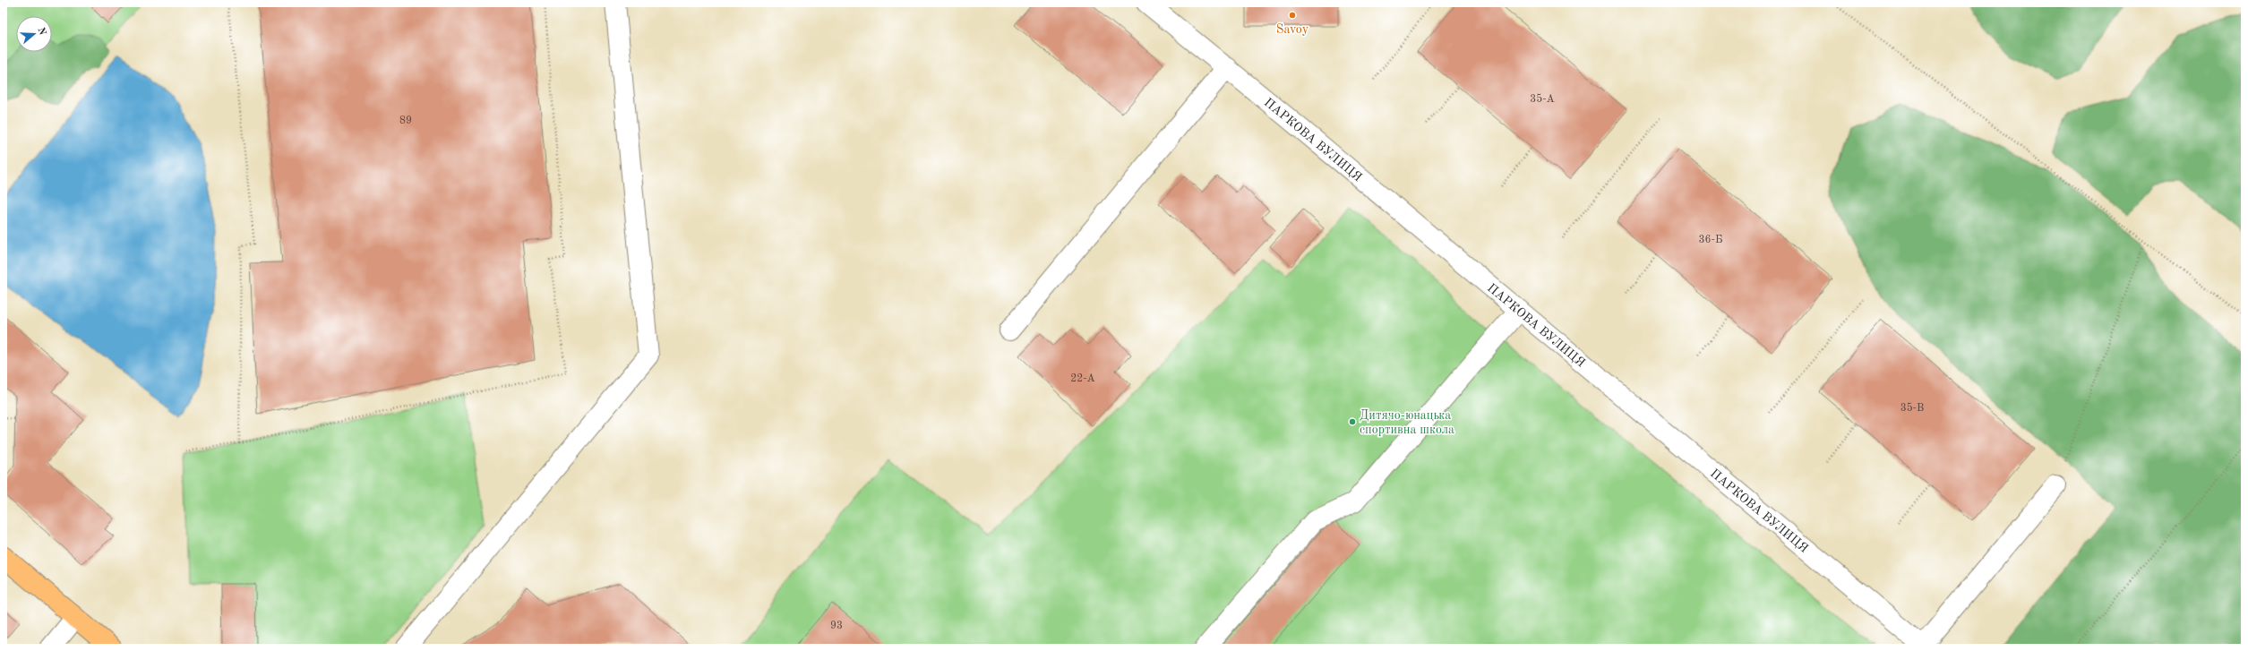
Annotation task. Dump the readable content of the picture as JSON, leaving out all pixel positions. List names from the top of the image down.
{
  "streets": {
    "street": ["ПАРКОВА ВУЛИЦЯ"]
  },
  "places": ["Savoy", "Дитячо-юнацька спортивна школа"],
  "house_numbers": [
    "35-А",
    "89",
    "36-Б",
    "22-А",
    "35-В",
    "93"
  ],
  "north": "right"
}
